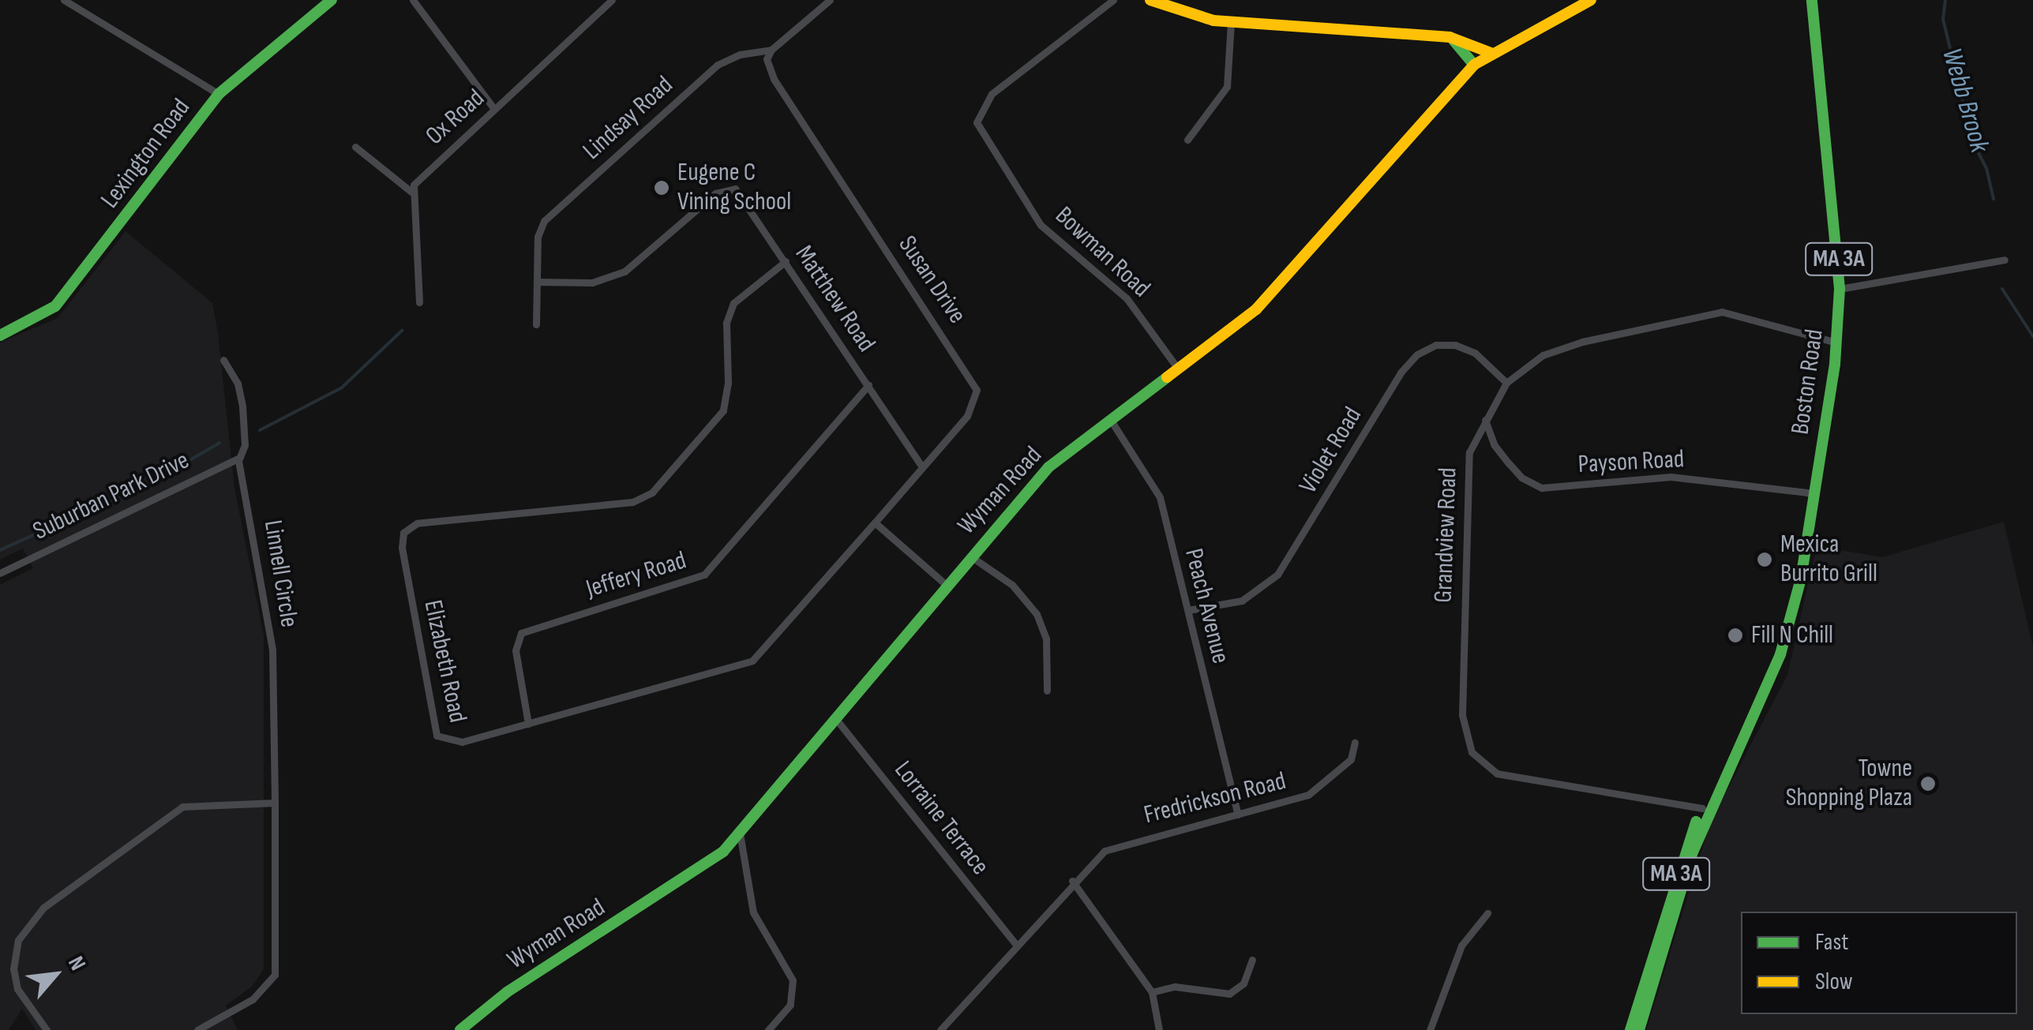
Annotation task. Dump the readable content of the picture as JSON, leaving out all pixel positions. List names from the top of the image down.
{
  "streets": {
    "street": [
      "Ox Road",
      "Lindsay Road",
      "Lexington Road",
      "Bowman Road",
      "MA 3A",
      "Susan Drive",
      "Matthew Road",
      "Boston Road",
      "Violet Road",
      "Payson Road",
      "Wyman Road",
      "Suburban Park Drive",
      "Grandview Road",
      "Linnell Circle",
      "Jeffery Road",
      "Peach Avenue",
      "Elizabeth Road",
      "Fredrickson Road",
      "Lorraine Terrace"
    ]
  },
  "crossings": [
    ["Lindsay Road", "Susan Drive"],
    ["Lindsay Road", "Matthew Road"],
    ["Bowman Road", "Wyman Road"],
    ["Susan Drive", "Matthew Road"],
    ["Susan Drive", "Elizabeth Road"],
    ["Matthew Road", "Jeffery Road"],
    ["Matthew Road", "Elizabeth Road"],
    ["Boston Road", "Payson Road"],
    ["Boston Road", "Grandview Road"],
    ["Violet Road", "Grandview Road"],
    ["Violet Road", "Peach Avenue"],
    ["Payson Road", "Grandview Road"],
    ["Wyman Road", "Peach Avenue"],
    ["Wyman Road", "Lorraine Terrace"],
    ["Suburban Park Drive", "Linnell Circle"],
    ["Jeffery Road", "Elizabeth Road"],
    ["Peach Avenue", "Fredrickson Road"],
    ["Fredrickson Road", "Lorraine Terrace"]
  ],
  "water": ["Webb Brook"],
  "places": [
    "Eugene C Vining School",
    "Mexica Burrito Grill",
    "Fill N Chill",
    "Towne Shopping Plaza"
  ],
  "legend": ["Fast", "Slow"],
  "north": "top right"
}
